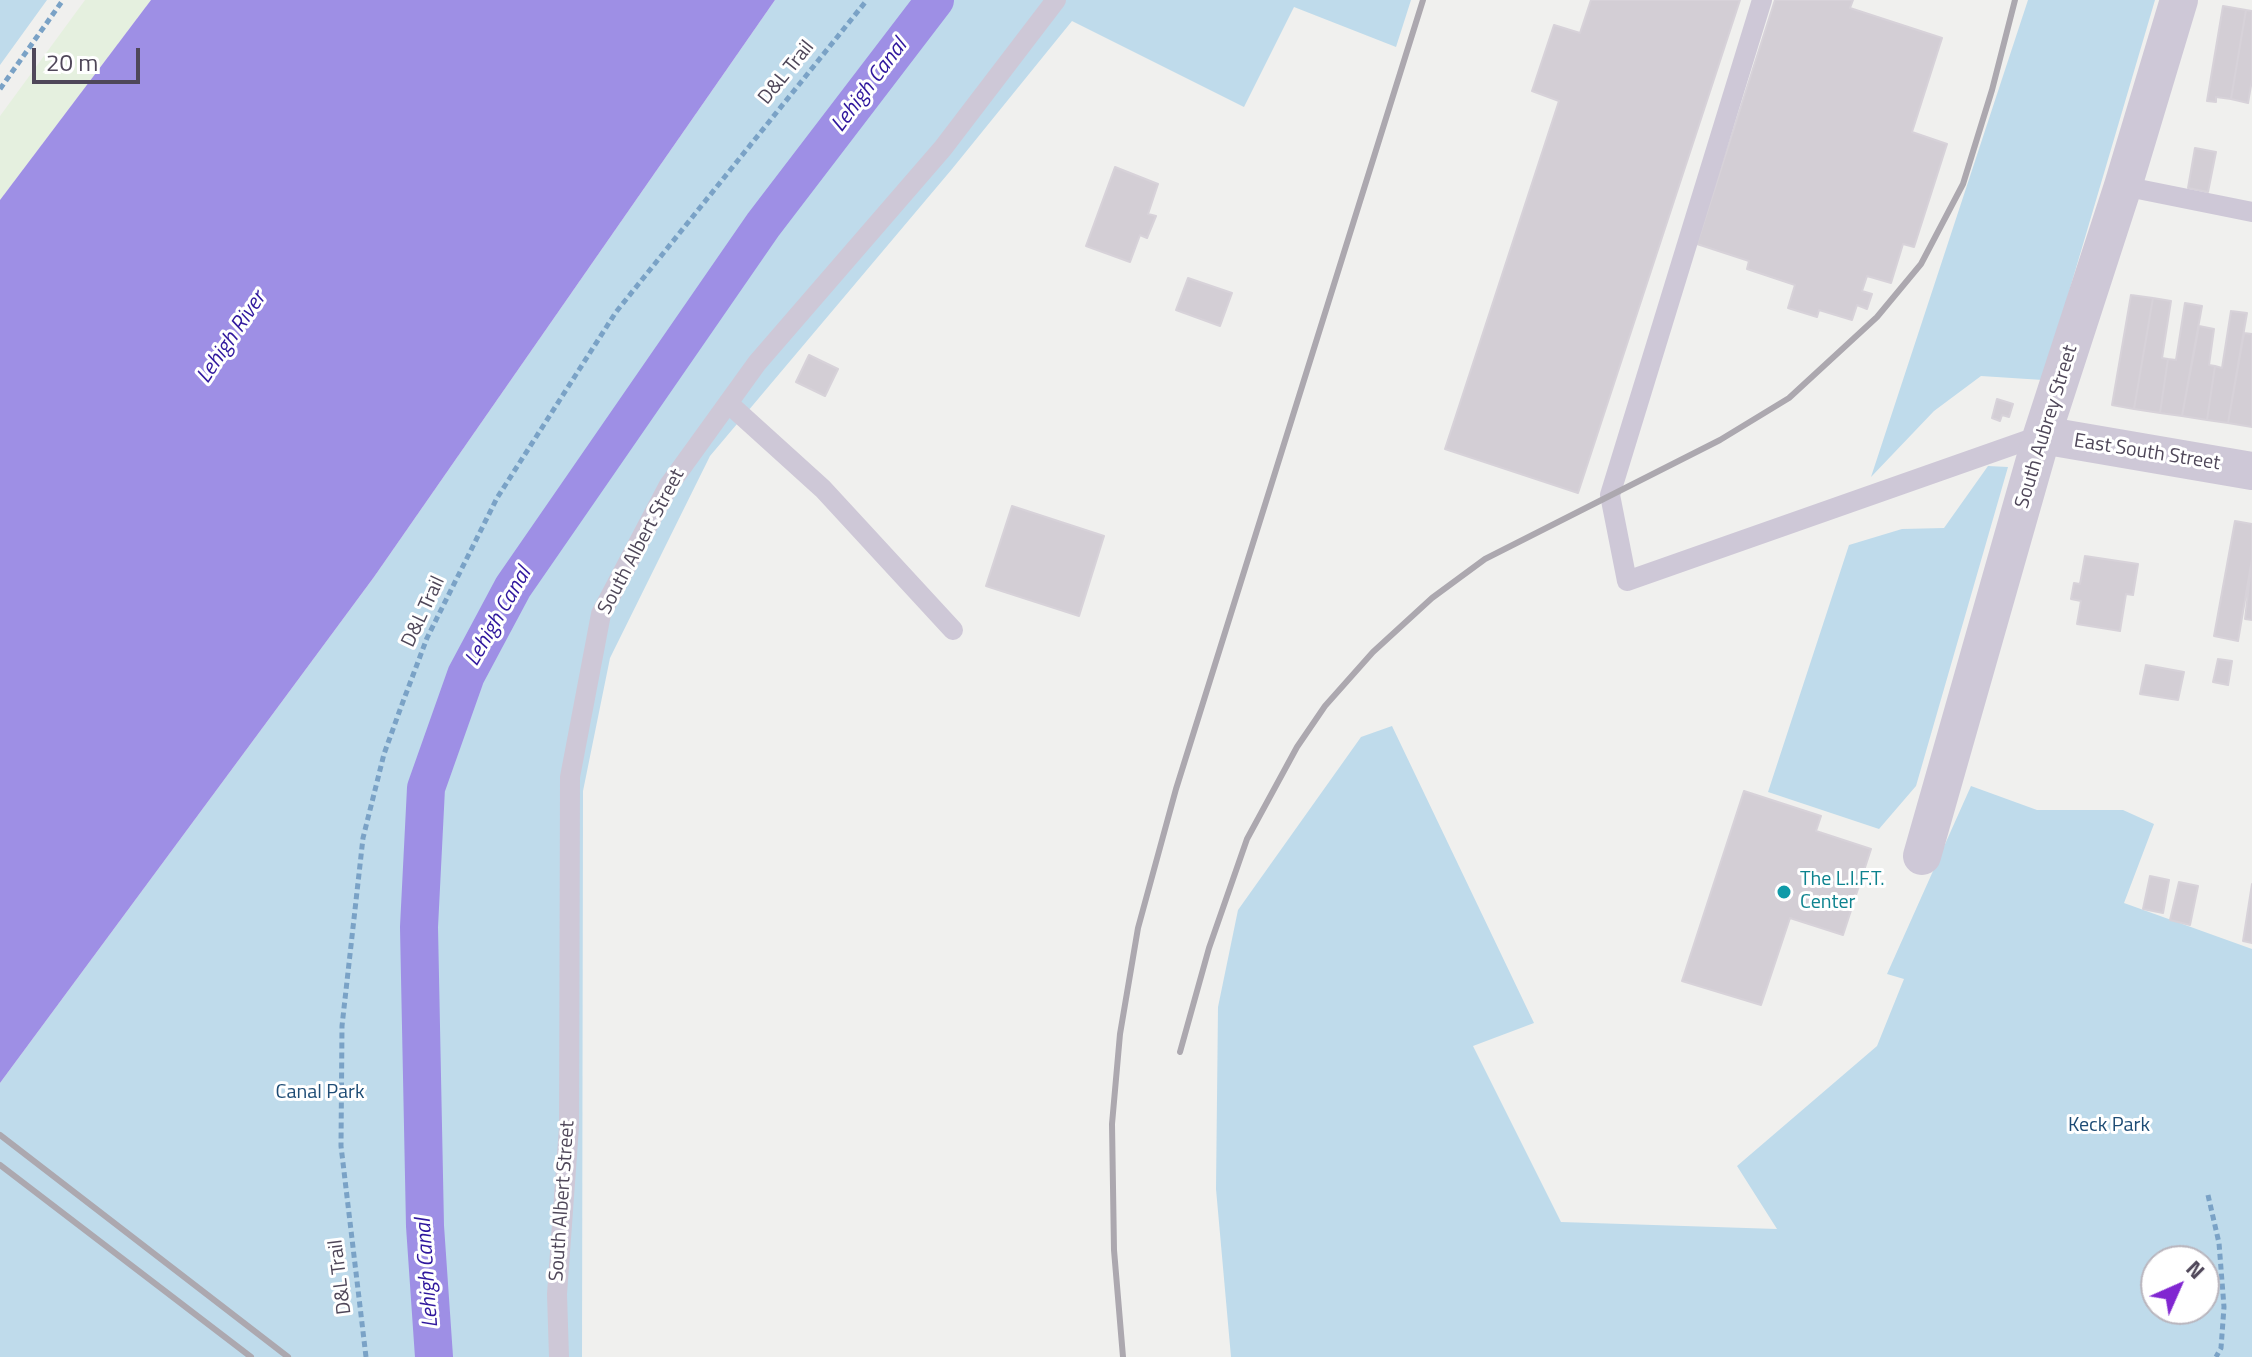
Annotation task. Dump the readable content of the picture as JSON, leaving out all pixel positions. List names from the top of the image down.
{
  "streets": {
    "street": ["South Aubrey Street", "East South Street"],
    "lane": ["South Albert Street"],
    "path": ["D&L Trail"]
  },
  "crossings": [
    ["South Aubrey Street", "East South Street"]
  ],
  "water": ["Lehigh Canal", "Lehigh River"],
  "parks": ["Canal Park", "Keck Park"],
  "places": ["The L.I.F.T. Center"],
  "scale_bar": "20 m",
  "north": "top right"
}
